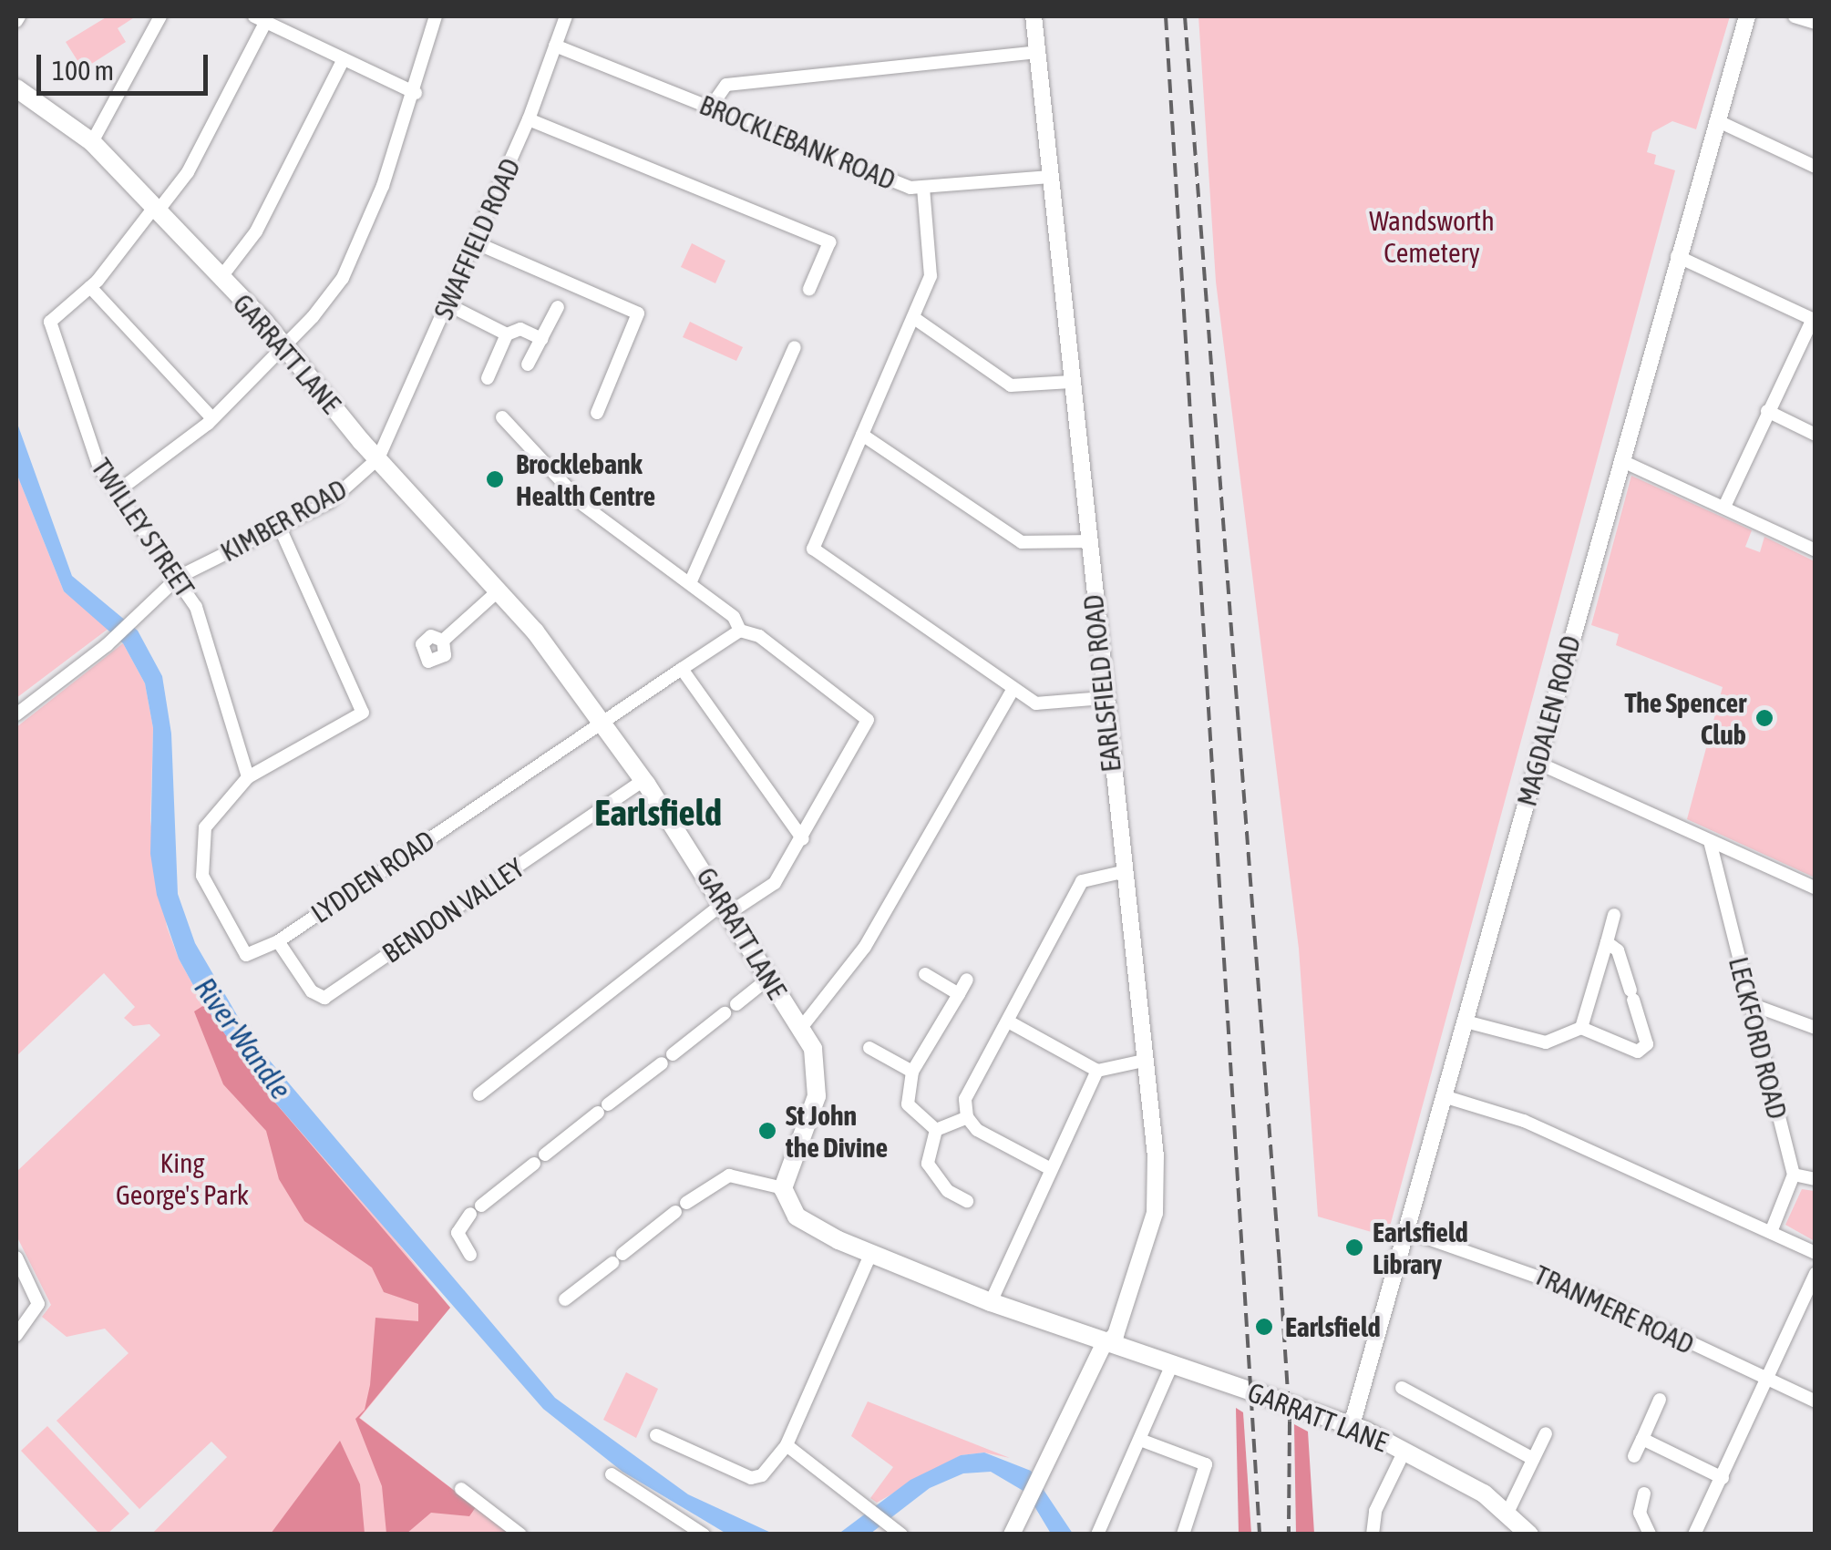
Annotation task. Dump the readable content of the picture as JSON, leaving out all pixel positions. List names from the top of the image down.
{
  "streets": {
    "main road": ["GARRATT LANE"],
    "street": [
      "BROCKLEBANK ROAD",
      "SWAFFIELD ROAD",
      "KIMBER ROAD",
      "TWILLEY STREET",
      "EARLSFIELD ROAD",
      "MAGDALEN ROAD",
      "LYDDEN ROAD",
      "BENDON VALLEY",
      "LECKFORD ROAD",
      "TRANMERE ROAD"
    ]
  },
  "crossings": [
    ["BROCKLEBANK ROAD", "SWAFFIELD ROAD"],
    ["BROCKLEBANK ROAD", "EARLSFIELD ROAD"],
    ["SWAFFIELD ROAD", "GARRATT LANE"],
    ["SWAFFIELD ROAD", "KIMBER ROAD"],
    ["GARRATT LANE", "KIMBER ROAD"],
    ["GARRATT LANE", "TWILLEY STREET"],
    ["GARRATT LANE", "EARLSFIELD ROAD"],
    ["GARRATT LANE", "MAGDALEN ROAD"],
    ["GARRATT LANE", "LYDDEN ROAD"],
    ["GARRATT LANE", "BENDON VALLEY"],
    ["KIMBER ROAD", "TWILLEY STREET"],
    ["TWILLEY STREET", "LYDDEN ROAD"],
    ["MAGDALEN ROAD", "TRANMERE ROAD"],
    ["LYDDEN ROAD", "BENDON VALLEY"]
  ],
  "districts": ["Earlsfield"],
  "water": ["River Wandle"],
  "parks": ["Wandsworth Cemetery", "King George's Park"],
  "places": [
    "Brocklebank Health Centre",
    "The Spencer Club",
    "St John the Divine",
    "Earlsfield Library",
    "Earlsfield"
  ],
  "scale_bar": "100 m"
}
